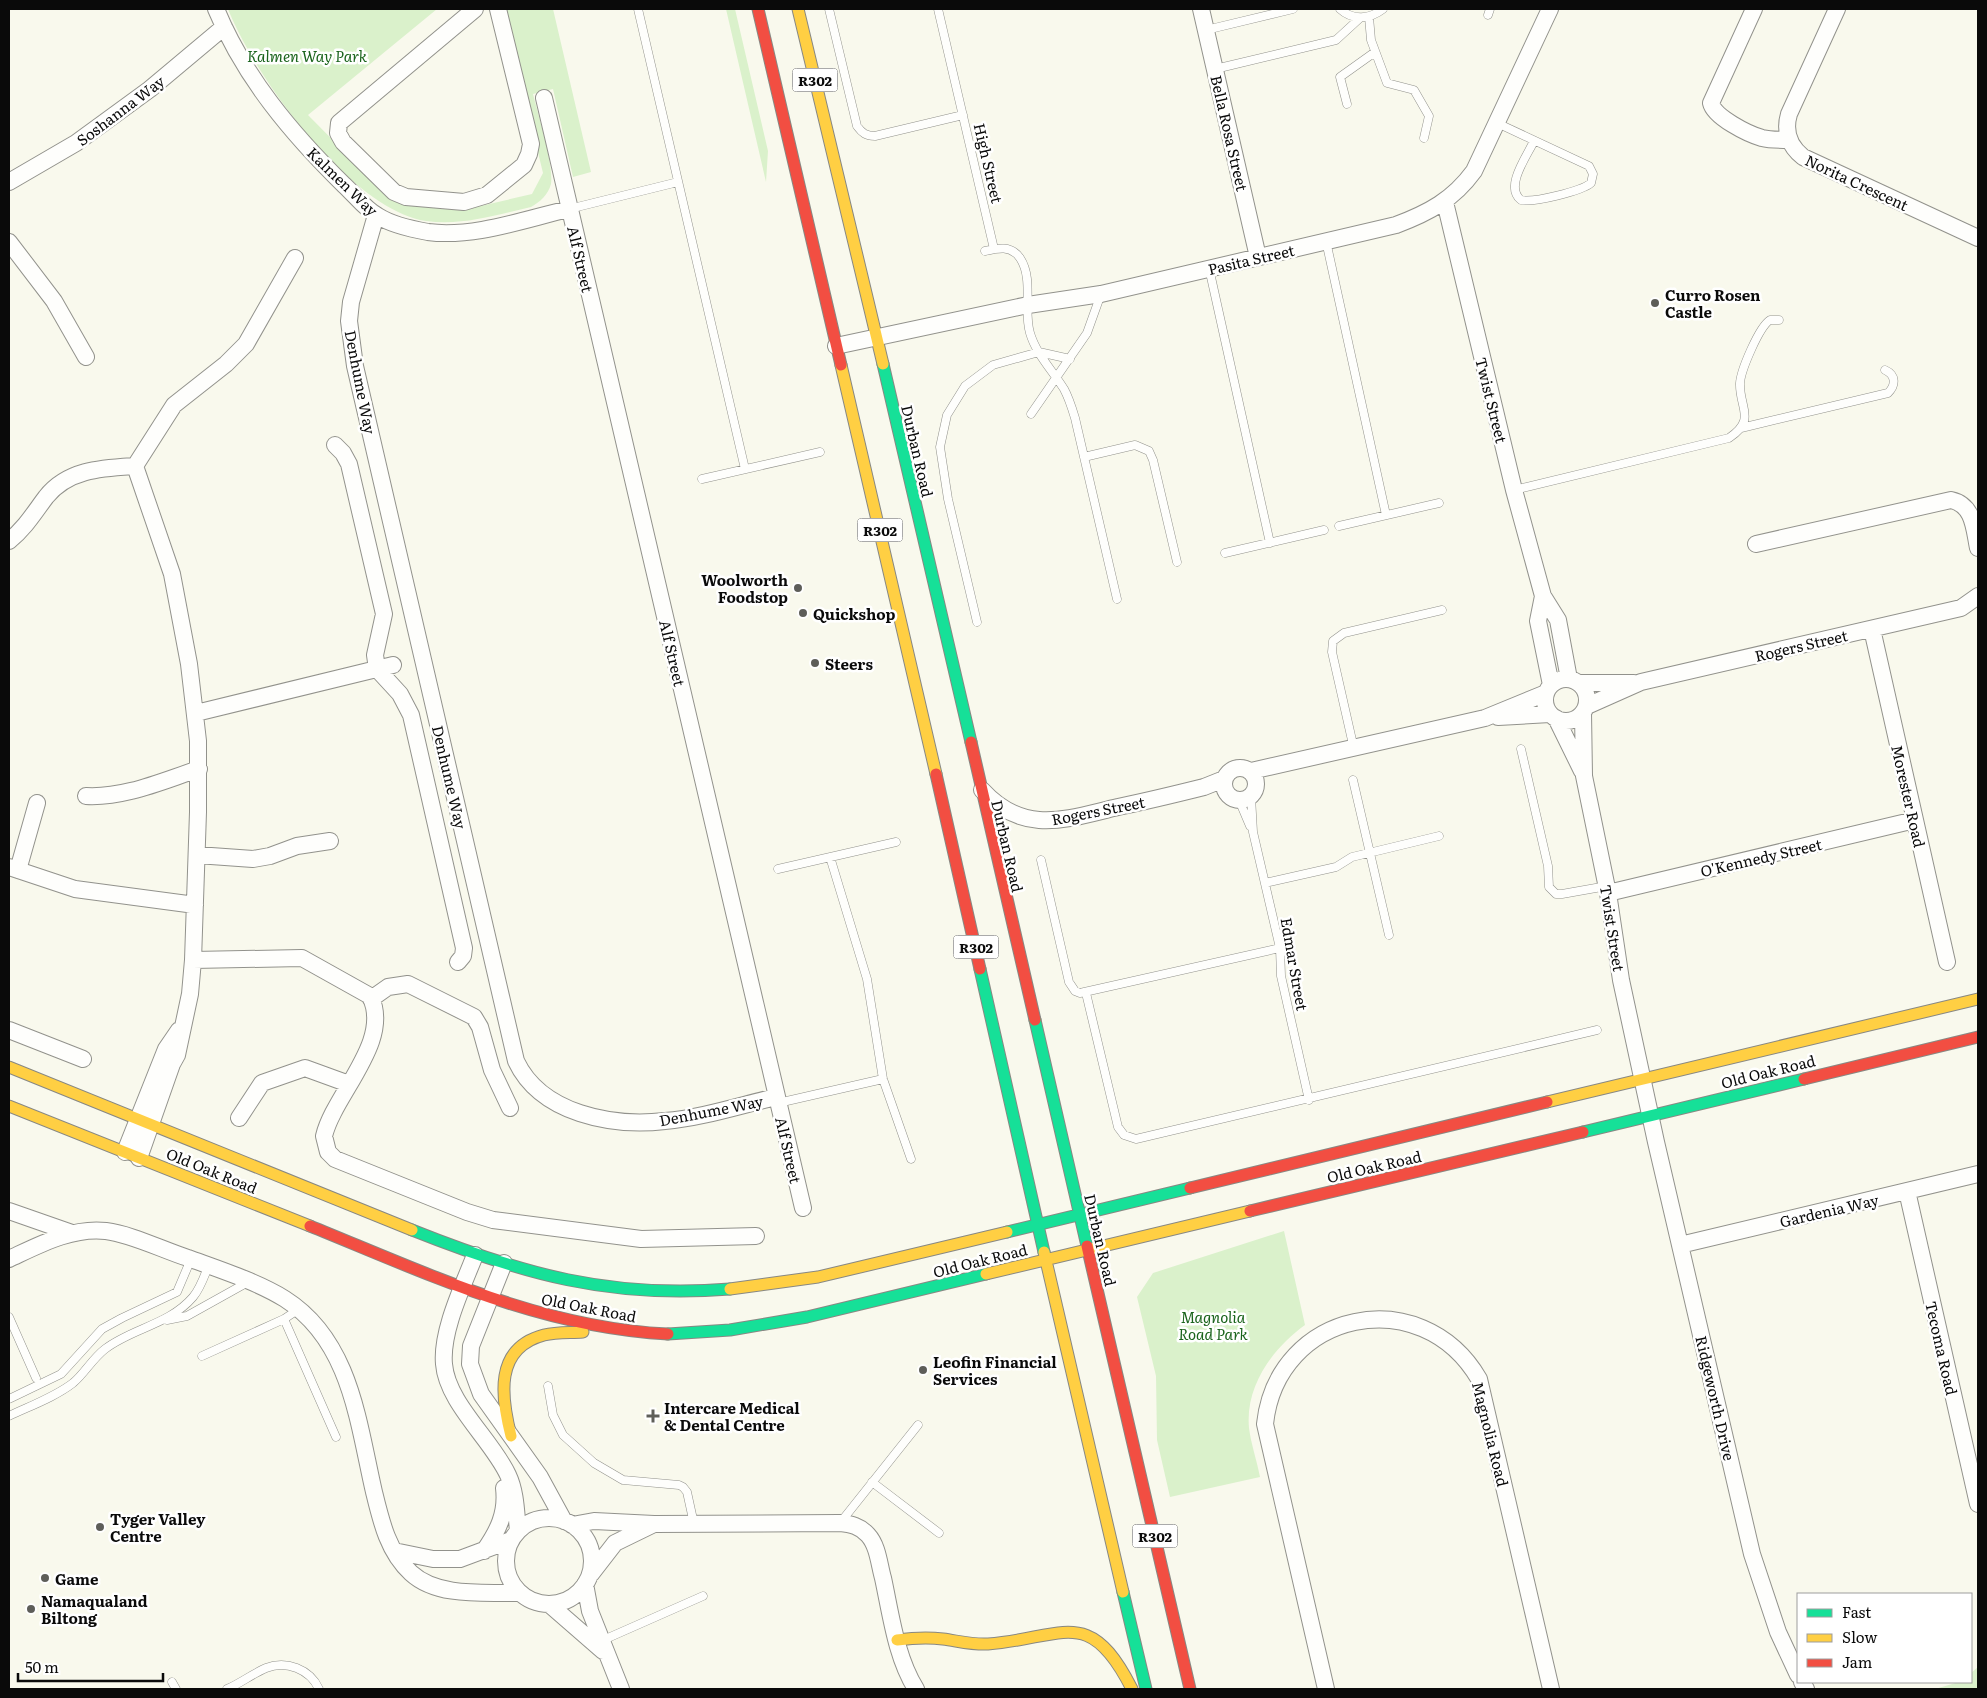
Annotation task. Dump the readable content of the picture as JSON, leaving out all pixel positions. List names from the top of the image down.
{
  "streets": {
    "main road": ["R302", "Durban Road", "Old Oak Road"],
    "street": [
      "Soshanna Way",
      "Bella Rosa Street",
      "Kalmen Way",
      "Norita Crescent",
      "Alf Street",
      "Pasita Street",
      "Denhume Way",
      "Twist Street",
      "Rogers Street",
      "Morester Road",
      "O'Kennedy Street",
      "Gardenia Way",
      "Tecoma Road",
      "Ridgeworth Drive",
      "Magnolia Road"
    ],
    "lane": ["High Street", "Edmar Street"]
  },
  "crossings": [
    ["R302", "Pasita Street"],
    ["R302", "Old Oak Road"],
    ["Soshanna Way", "Kalmen Way"],
    ["Bella Rosa Street", "Pasita Street"],
    ["Kalmen Way", "Alf Street"],
    ["Kalmen Way", "Denhume Way"],
    ["Alf Street", "Denhume Way"],
    ["Pasita Street", "Twist Street"],
    ["Pasita Street", "Durban Road"],
    ["Twist Street", "Rogers Street"],
    ["Twist Street", "O'Kennedy Street"],
    ["Twist Street", "Old Oak Road"],
    ["Twist Street", "Ridgeworth Drive"],
    ["Durban Road", "Rogers Street"],
    ["Durban Road", "Old Oak Road"],
    ["Rogers Street", "Morester Road"],
    ["Rogers Street", "Edmar Street"],
    ["Morester Road", "O'Kennedy Street"],
    ["Old Oak Road", "Ridgeworth Drive"],
    ["Gardenia Way", "Tecoma Road"],
    ["Gardenia Way", "Ridgeworth Drive"]
  ],
  "parks": ["Kalmen Way Park", "Magnolia Road Park"],
  "places": {
    "other": [
      "Curro Rosen Castle",
      "Woolworth Foodstop",
      "Quickshop",
      "Steers",
      "Leofin Financial Services",
      "Tyger Valley Centre",
      "Game",
      "Namaqualand Biltong"
    ],
    "health": ["Intercare Medical & Dental Centre"]
  },
  "legend": ["Fast", "Slow", "Jam"],
  "scale_bar": "50 m"
}
